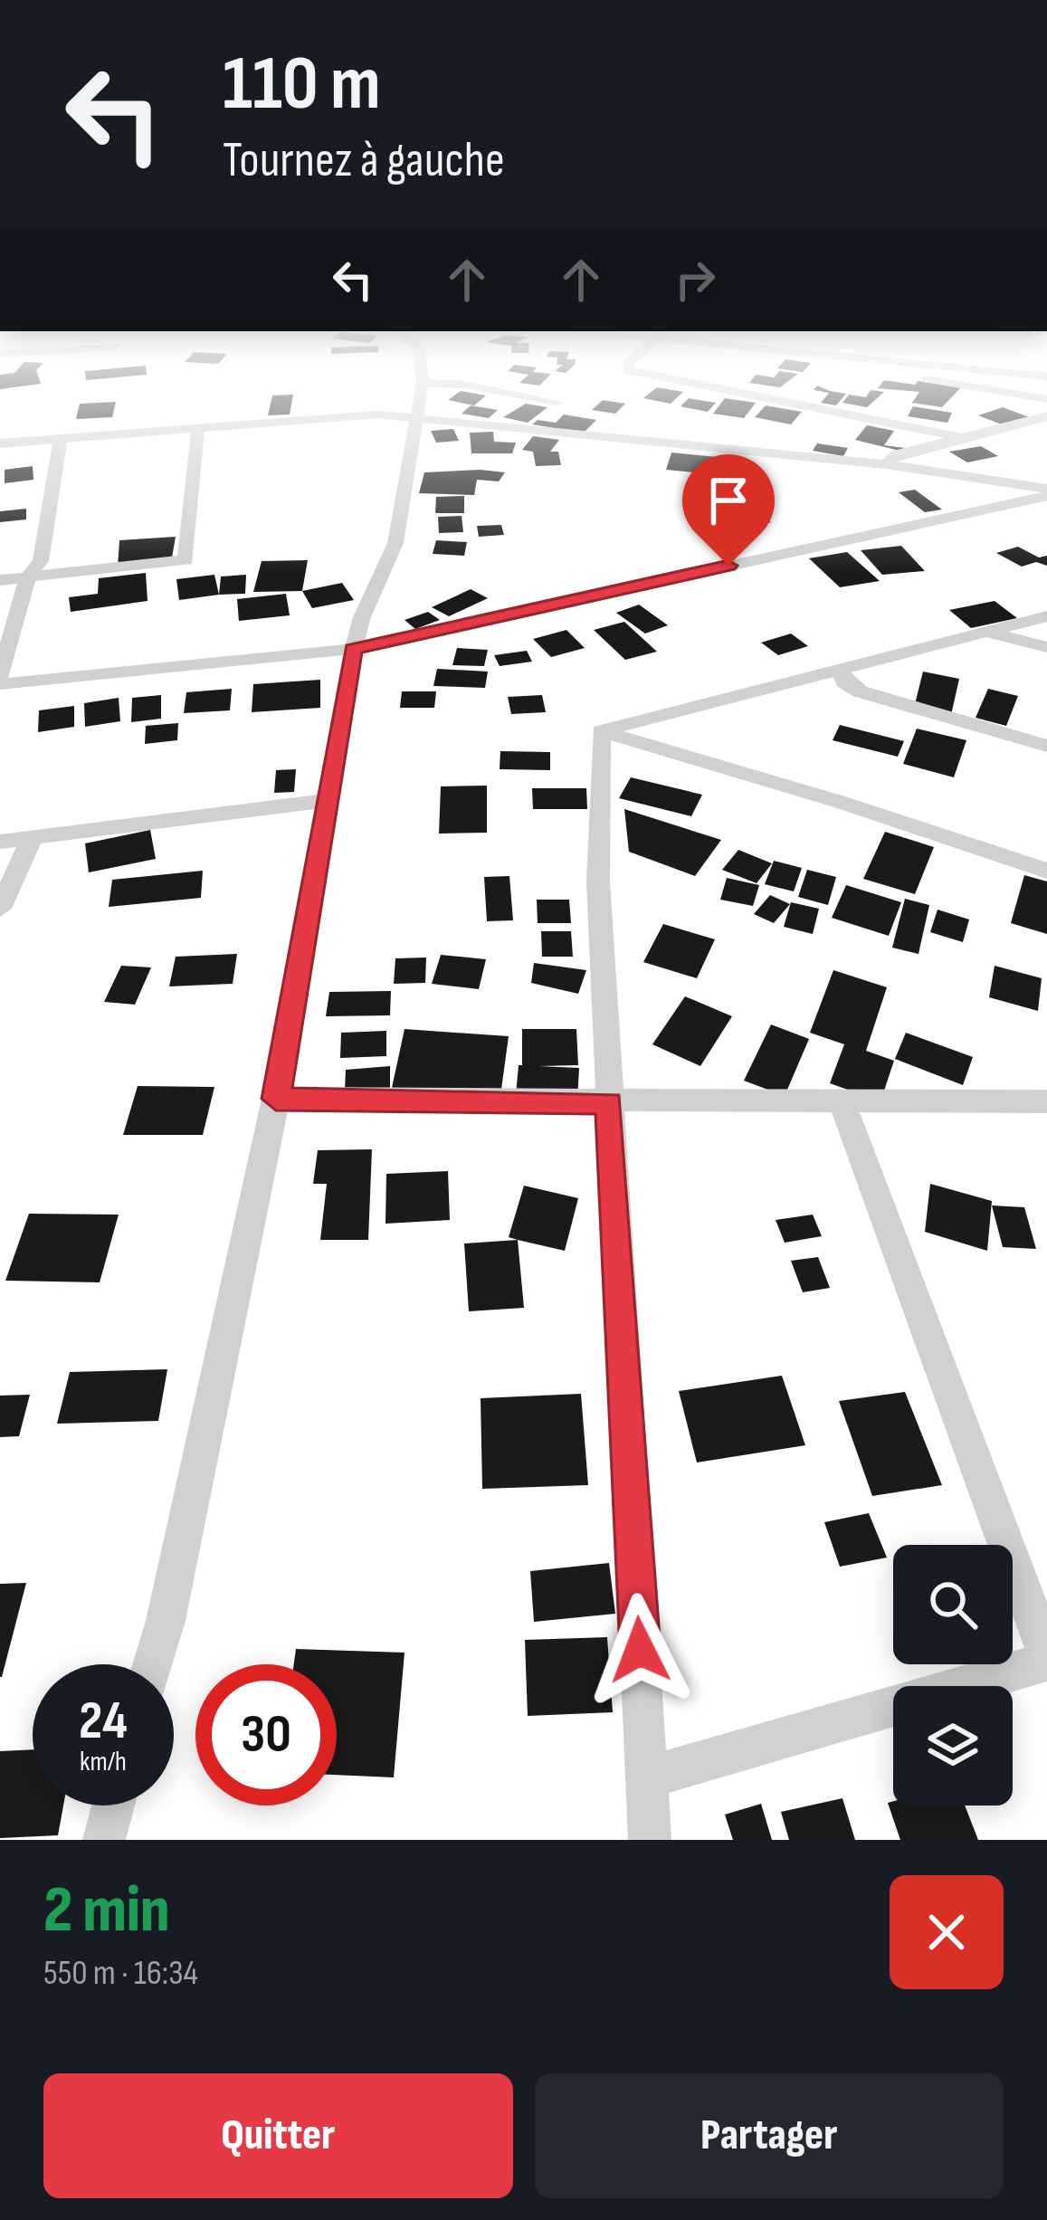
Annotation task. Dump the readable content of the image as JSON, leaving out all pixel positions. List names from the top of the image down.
{
  "page": {
    "turn": ["110 m", "Tournez à gauche"],
    "speed": "24 km/h",
    "limit": "30",
    "heading": ["2 min", "550 m · 16:34"],
    "buttons": ["Quitter", "Partager"]
  }
}
